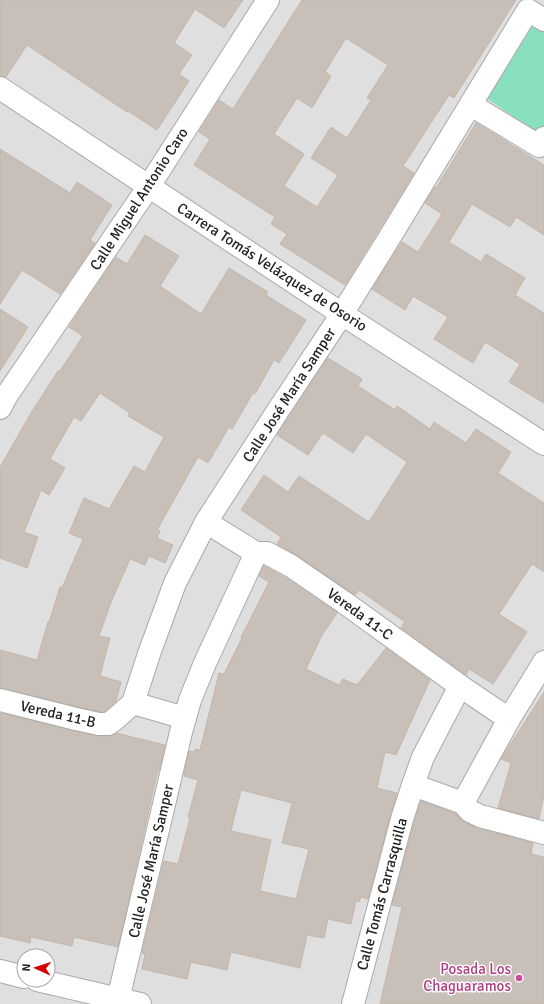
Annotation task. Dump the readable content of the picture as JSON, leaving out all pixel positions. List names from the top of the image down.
{
  "streets": {
    "street": [
      "Calle Miguel Antonio Caro",
      "Carrera Tomás Velázquez de Osorio",
      "Calle José María Samper",
      "Vereda 11-C",
      "Vereda 11-B",
      "Calle Tomás Carrasquilla"
    ]
  },
  "crossings": [
    ["Calle Miguel Antonio Caro", "Carrera Tomás Velázquez de Osorio"],
    ["Carrera Tomás Velázquez de Osorio", "Calle José María Samper"],
    ["Calle José María Samper", "Vereda 11-C"],
    ["Calle José María Samper", "Vereda 11-B"],
    ["Vereda 11-C", "Calle Tomás Carrasquilla"]
  ],
  "places": ["Posada Los Chaguaramos"],
  "north": "left"
}
